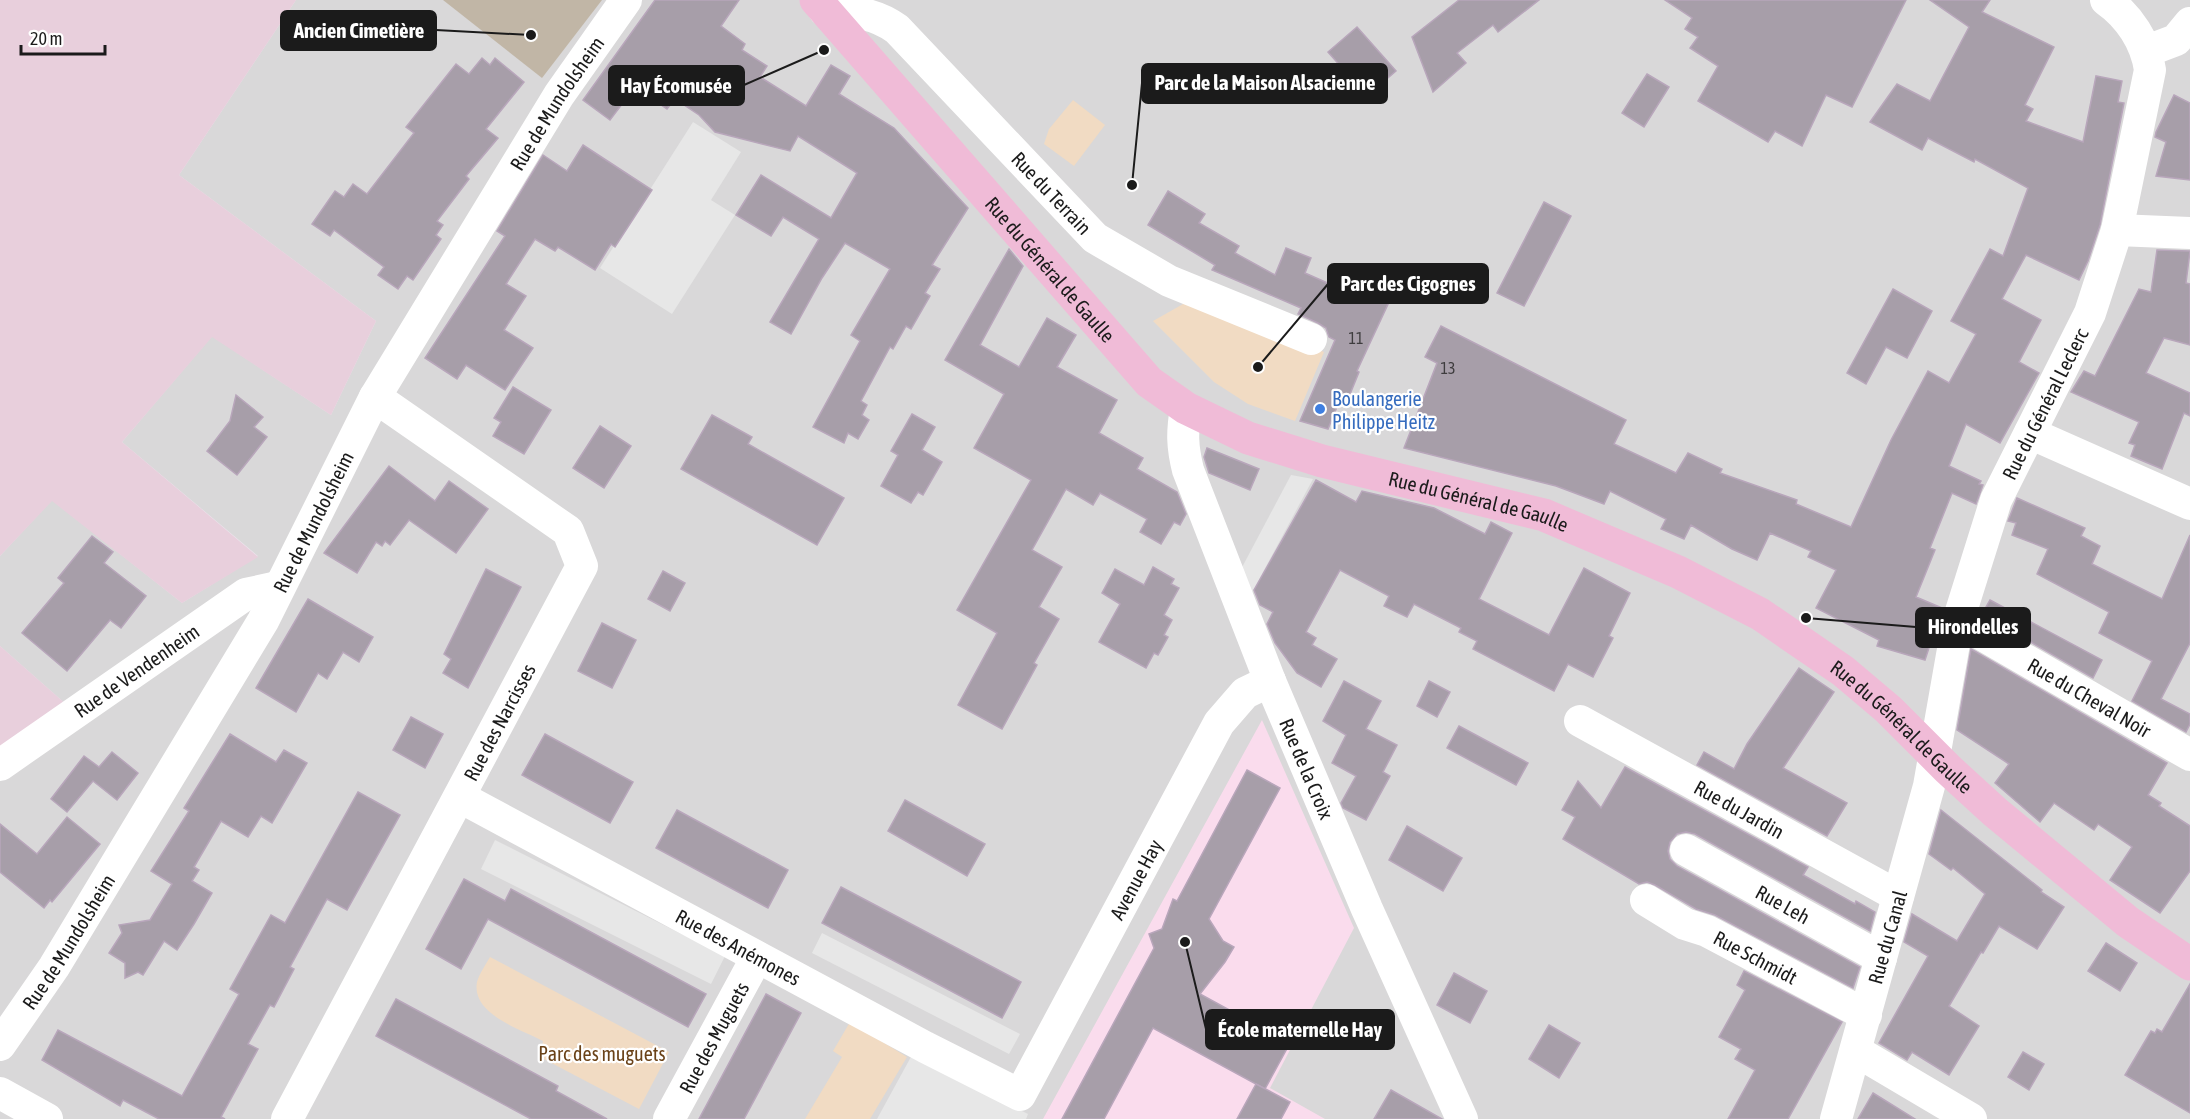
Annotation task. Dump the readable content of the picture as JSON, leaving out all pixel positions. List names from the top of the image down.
{
  "streets": {
    "main road": ["Rue du Général de Gaulle"],
    "street": [
      "Rue de Mundolsheim",
      "Rue du Terrain",
      "Rue du Général Leclerc",
      "Rue de Vendenheim",
      "Rue du Cheval Noir",
      "Rue des Narcisses",
      "Rue de la Croix",
      "Rue du Jardin",
      "Avenue Hay",
      "Rue Leh",
      "Rue du Canal",
      "Rue des Anémones",
      "Rue Schmidt",
      "Rue des Muguets"
    ]
  },
  "crossings": [
    ["Rue de Mundolsheim", "Rue de Vendenheim"],
    ["Rue de Mundolsheim", "Rue des Narcisses"],
    ["Rue du Terrain", "Rue du Général de Gaulle"],
    ["Rue du Général de Gaulle", "Rue du Général Leclerc"],
    ["Rue du Général de Gaulle", "Rue de la Croix"],
    ["Rue du Général de Gaulle", "Rue du Canal"],
    ["Rue du Général Leclerc", "Rue du Cheval Noir"],
    ["Rue du Général Leclerc", "Rue du Canal"],
    ["Rue des Narcisses", "Rue des Anémones"],
    ["Rue de la Croix", "Avenue Hay"],
    ["Rue du Jardin", "Rue du Canal"],
    ["Avenue Hay", "Rue des Anémones"],
    ["Rue Leh", "Rue du Canal"],
    ["Rue du Canal", "Rue Schmidt"],
    ["Rue des Anémones", "Rue des Muguets"]
  ],
  "parks": ["Parc des muguets"],
  "places": [
    "Ancien Cimetière",
    "Hay Écomusée",
    "Parc de la Maison Alsacienne",
    "Parc des Cigognes",
    "Boulangerie Philippe Heitz",
    "Hirondelles",
    "École maternelle Hay"
  ],
  "house_numbers": ["11", "13"],
  "scale_bar": "20 m"
}
